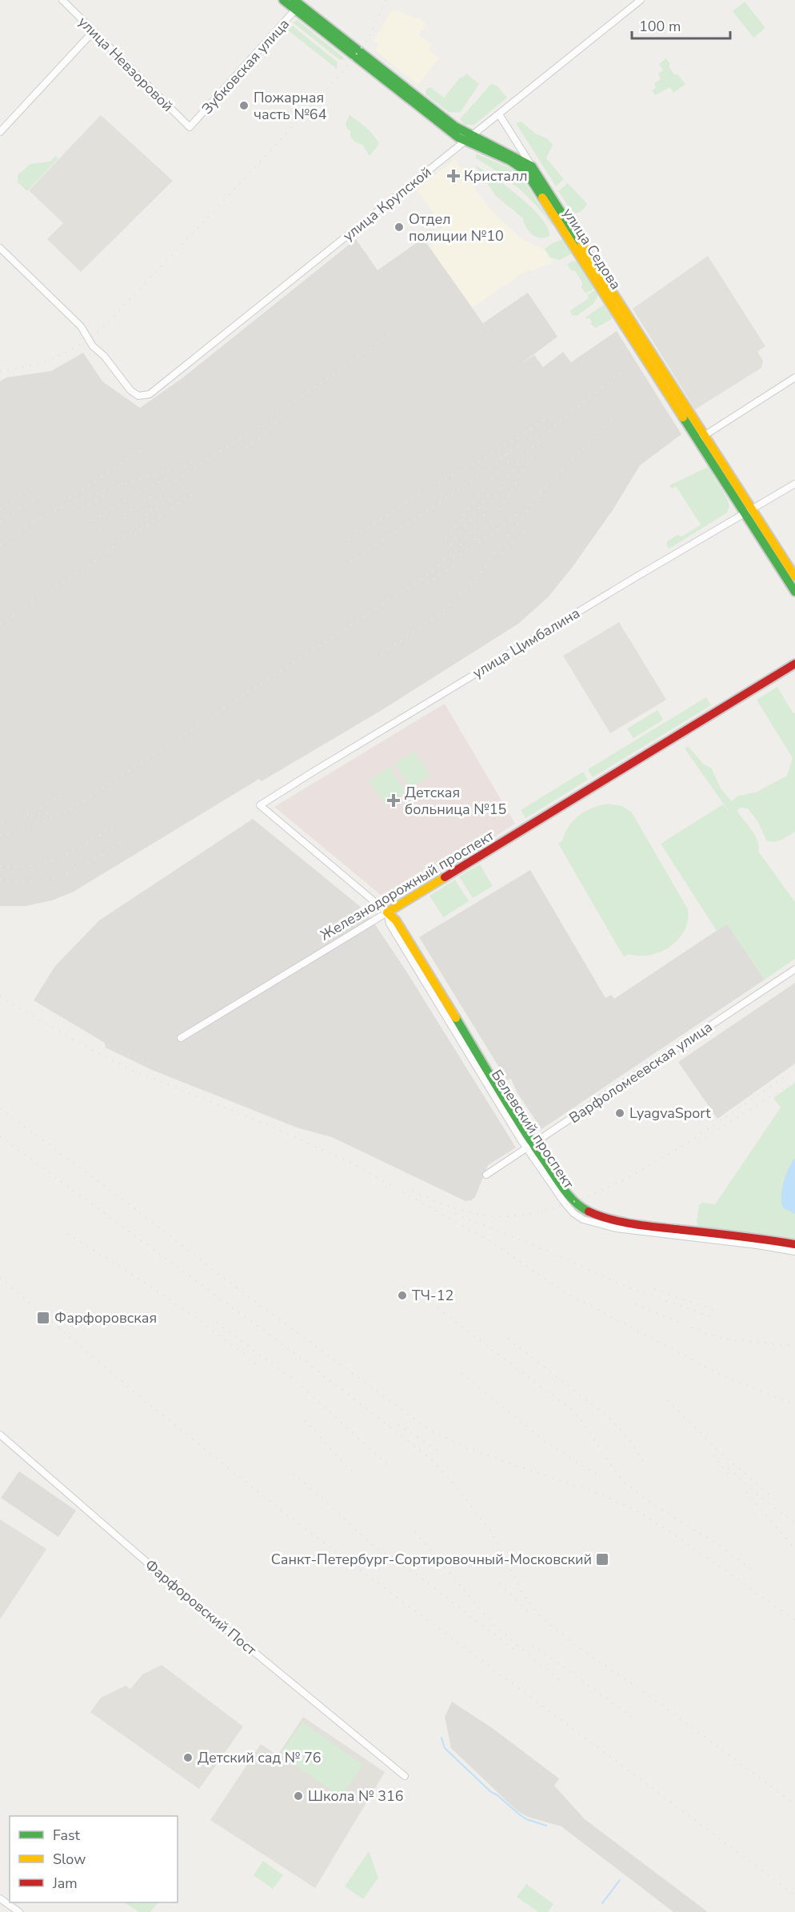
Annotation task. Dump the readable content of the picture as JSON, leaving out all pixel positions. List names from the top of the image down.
{
  "streets": {
    "main road": ["улица Седова", "Железнодорожный проспект", "Белевский проспект"],
    "street": [
      "улица Невзоровой",
      "Зубковская улица",
      "улица Крупской",
      "улица Цимбалина",
      "Варфоломеевская улица",
      "Фарфоровский Пост"
    ]
  },
  "crossings": [
    ["улица Невзоровой", "Зубковская улица"],
    ["Зубковская улица", "улица Седова"],
    ["улица Крупской", "улица Седова"],
    ["улица Седова", "улица Цимбалина"],
    ["улица Цимбалина", "Белевский проспект"],
    ["Железнодорожный проспект", "Белевский проспект"],
    ["Варфоломеевская улица", "Белевский проспект"]
  ],
  "places": {
    "other": [
      "Пожарная часть №64",
      "Отдел полиции №10",
      "LyagvaSport",
      "ТЧ-12",
      "Детский сад № 76",
      "Школа № 316"
    ],
    "health": ["Кристалл", "Детская больница №15"],
    "transit": ["Фарфоровская", "Санкт-Петербург-Сортировочный-Московский"]
  },
  "legend": ["Fast", "Slow", "Jam"],
  "scale_bar": "100 m"
}
